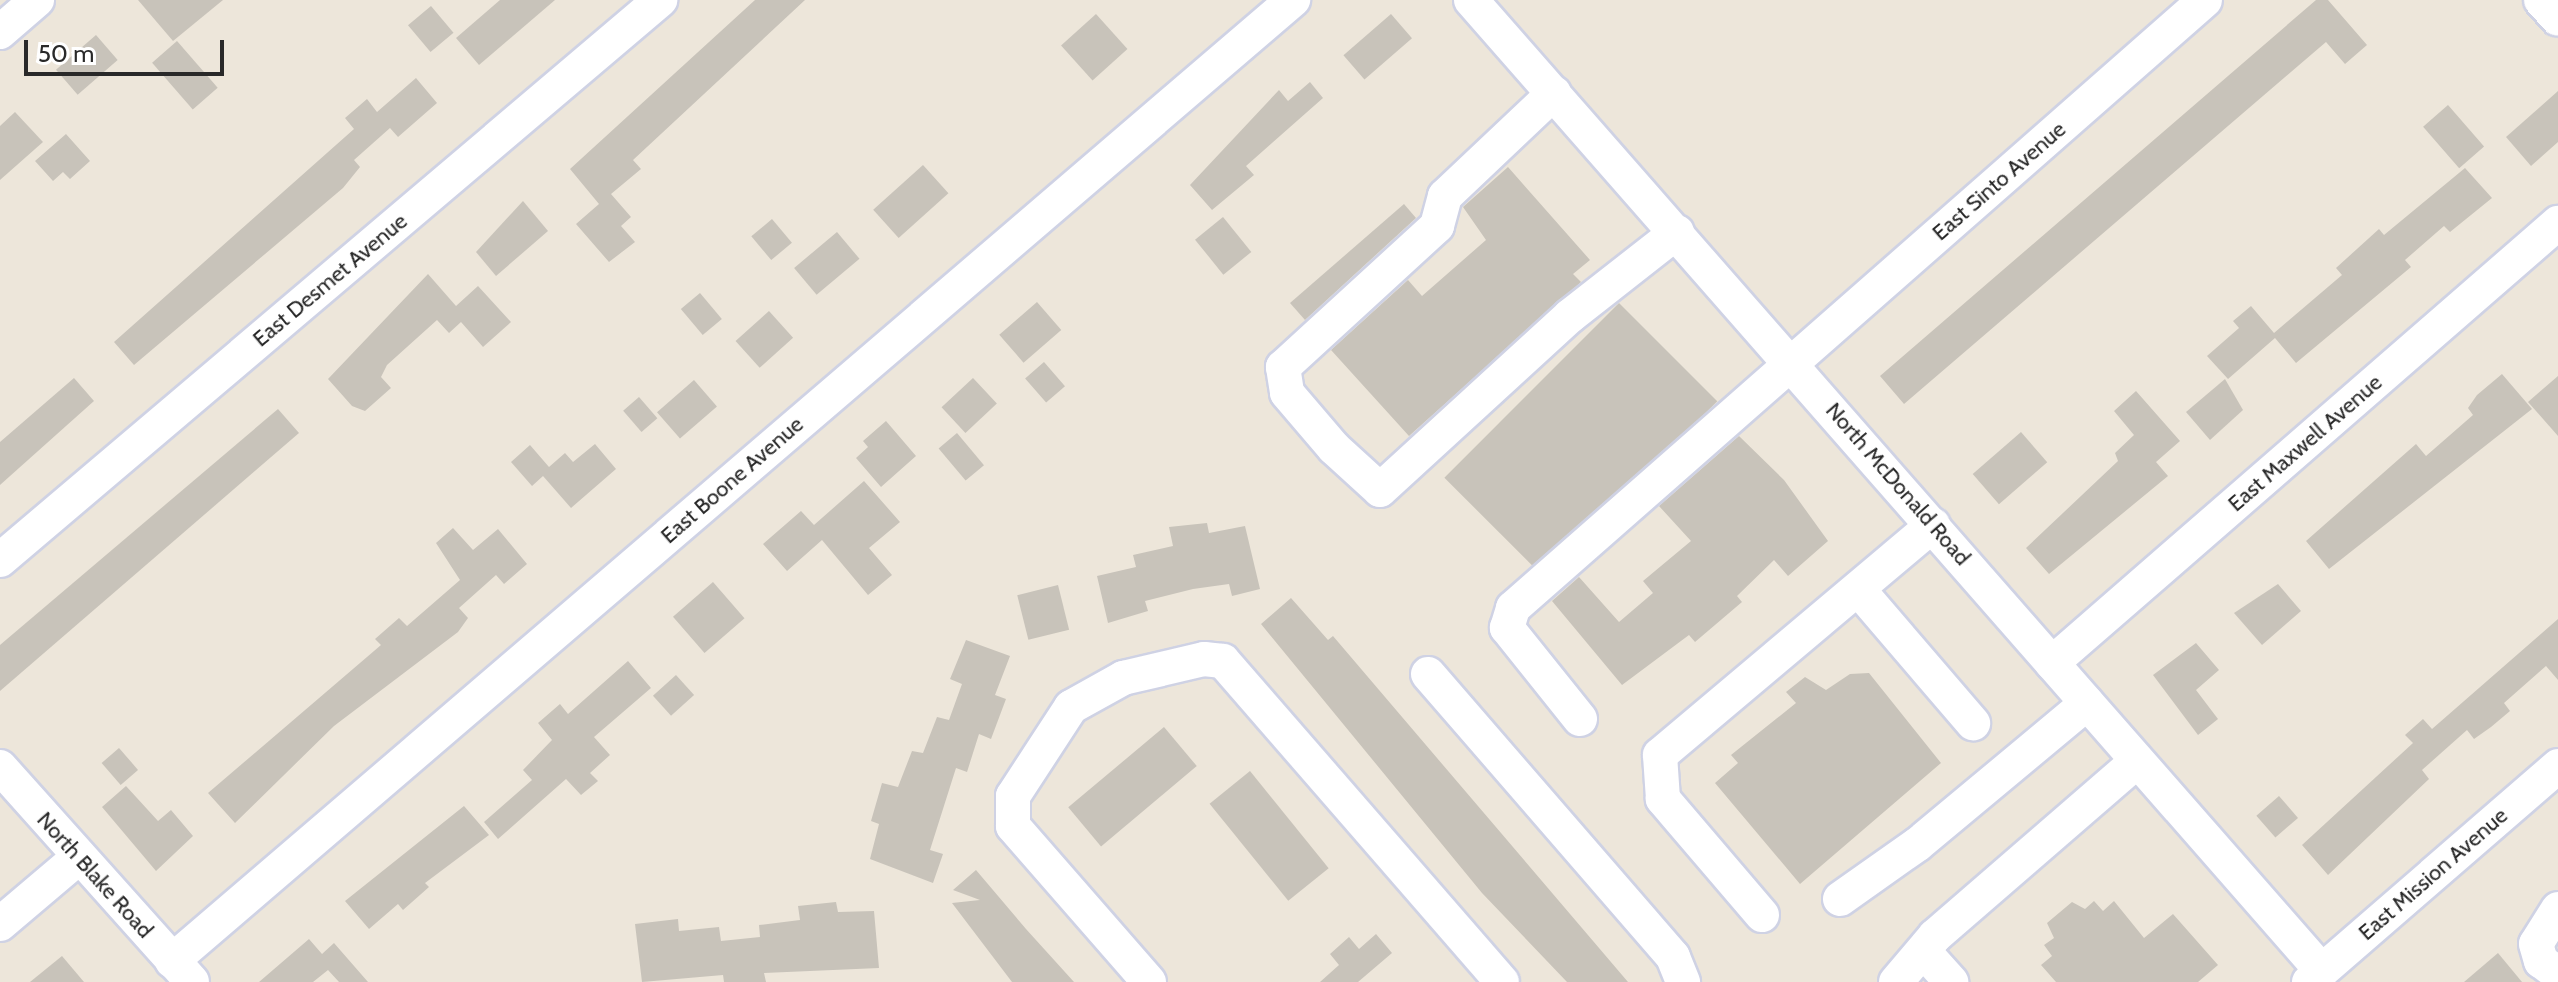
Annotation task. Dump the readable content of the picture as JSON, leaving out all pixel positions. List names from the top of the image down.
{
  "streets": {
    "street": [
      "East Sinto Avenue",
      "East Desmet Avenue",
      "East Maxwell Avenue",
      "East Boone Avenue",
      "North McDonald Road",
      "East Mission Avenue",
      "North Blake Road"
    ]
  },
  "crossings": [
    ["East Sinto Avenue", "North McDonald Road"],
    ["East Maxwell Avenue", "North McDonald Road"],
    ["East Boone Avenue", "North Blake Road"],
    ["North McDonald Road", "East Mission Avenue"]
  ],
  "scale_bar": "50 m"
}
